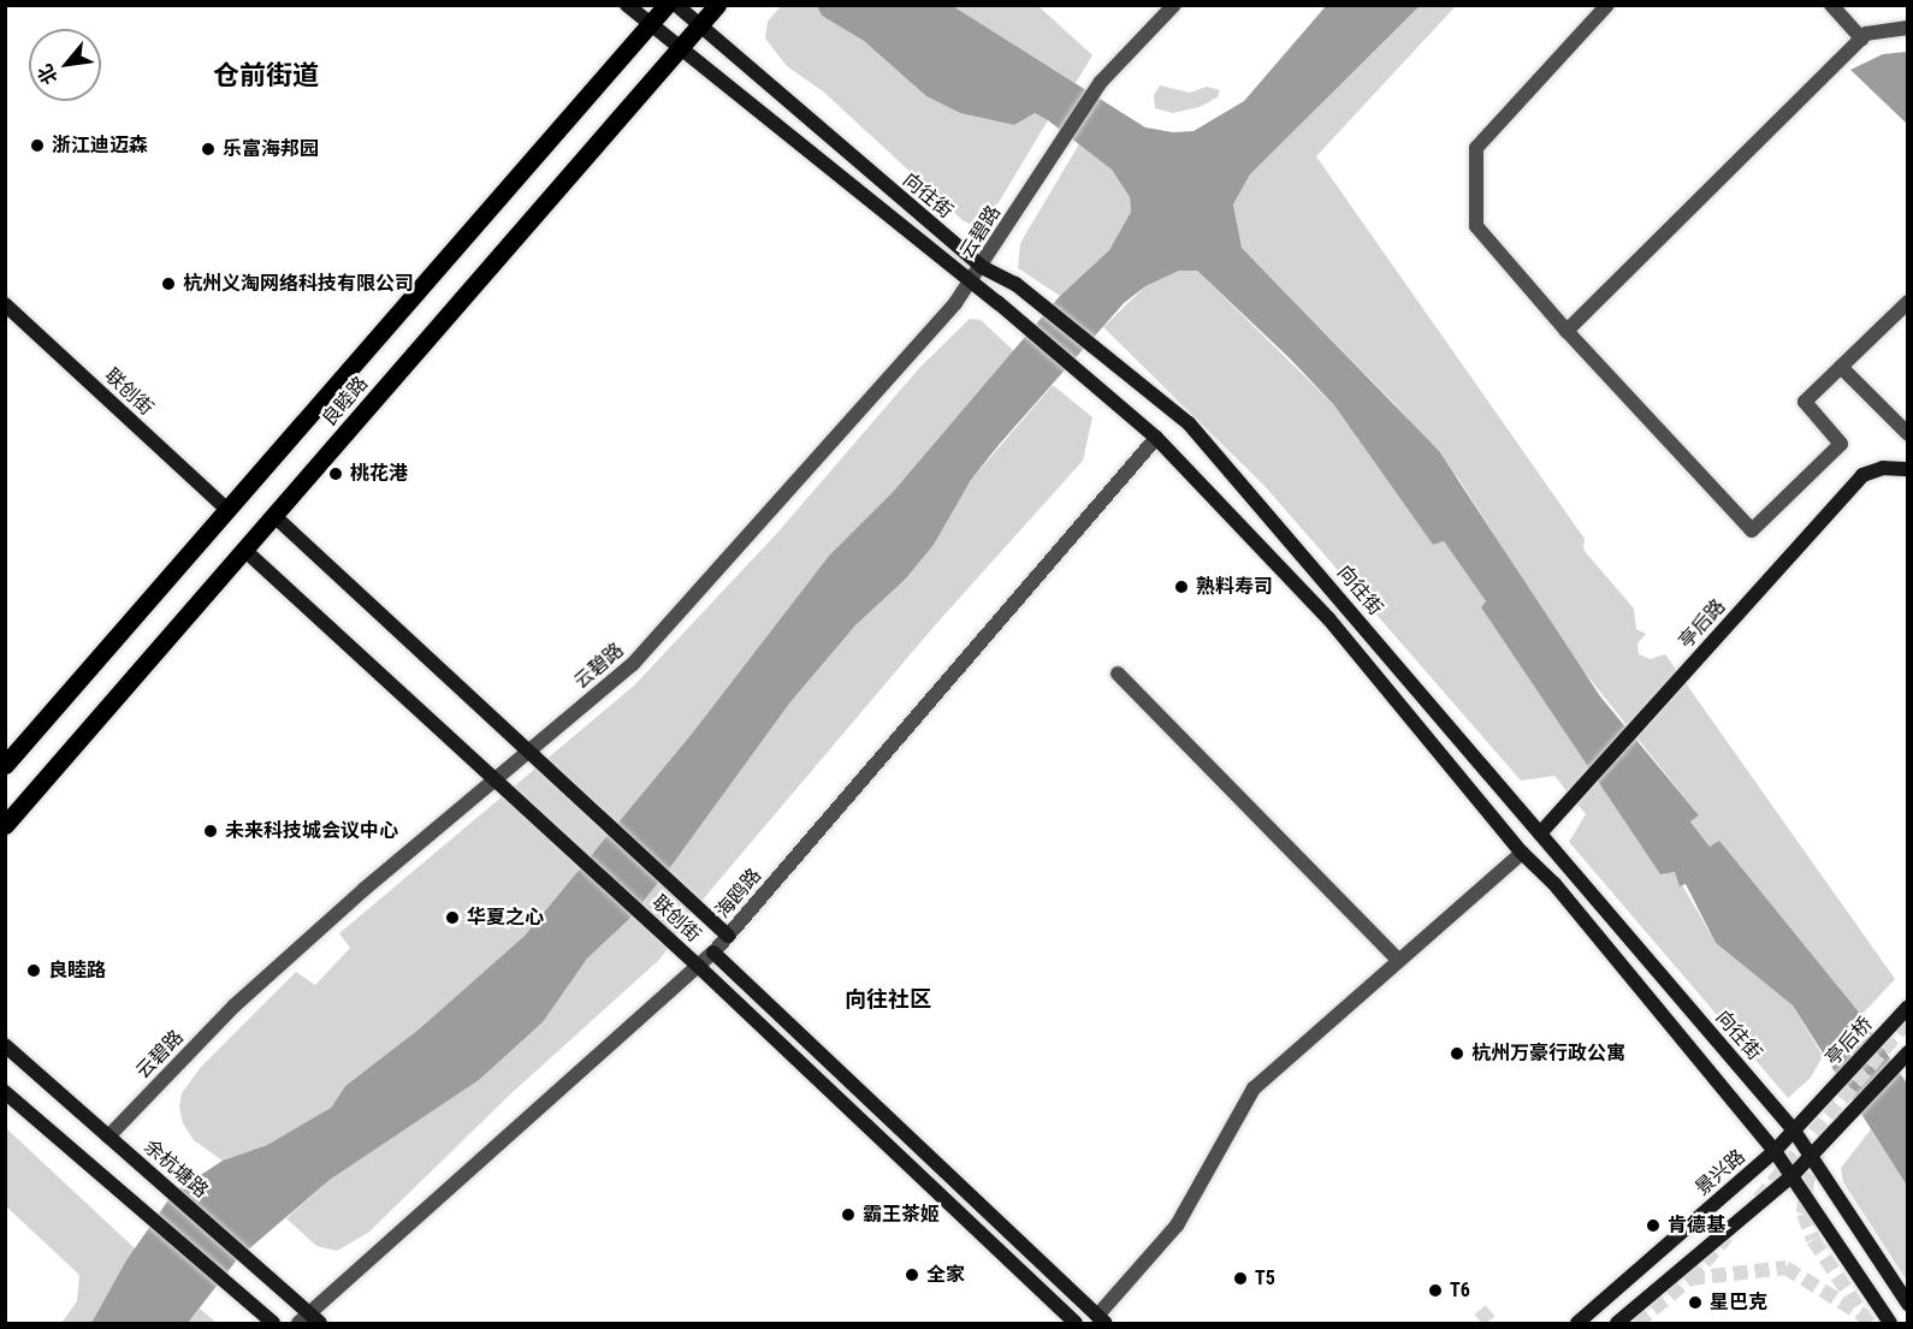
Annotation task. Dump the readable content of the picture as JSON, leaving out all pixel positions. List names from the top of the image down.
{
  "streets": {
    "main road": ["良睦路"],
    "street": [
      "向往街",
      "云碧路",
      "联创街",
      "亭后路",
      "海鸥路",
      "亭后桥",
      "余杭塘路",
      "景兴路"
    ]
  },
  "crossings": [
    ["向往街", "云碧路"],
    ["向往街", "良睦路"],
    ["向往街", "亭后路"],
    ["向往街", "海鸥路"],
    ["向往街", "景兴路"],
    ["云碧路", "联创街"],
    ["云碧路", "余杭塘路"],
    ["联创街", "良睦路"],
    ["联创街", "海鸥路"],
    ["海鸥路", "余杭塘路"],
    ["亭后桥", "景兴路"]
  ],
  "districts": ["仓前街道", "向往社区"],
  "places": [
    "浙江迪迈森",
    "乐富海邦园",
    "杭州义淘网络科技有限公司",
    "桃花港",
    "熟料寿司",
    "未来科技城会议中心",
    "华夏之心",
    "良睦路",
    "杭州万豪行政公寓",
    "霸王茶姬",
    "肯德基",
    "全家",
    "T5",
    "T6",
    "星巴克"
  ],
  "north": "bottom left"
}
